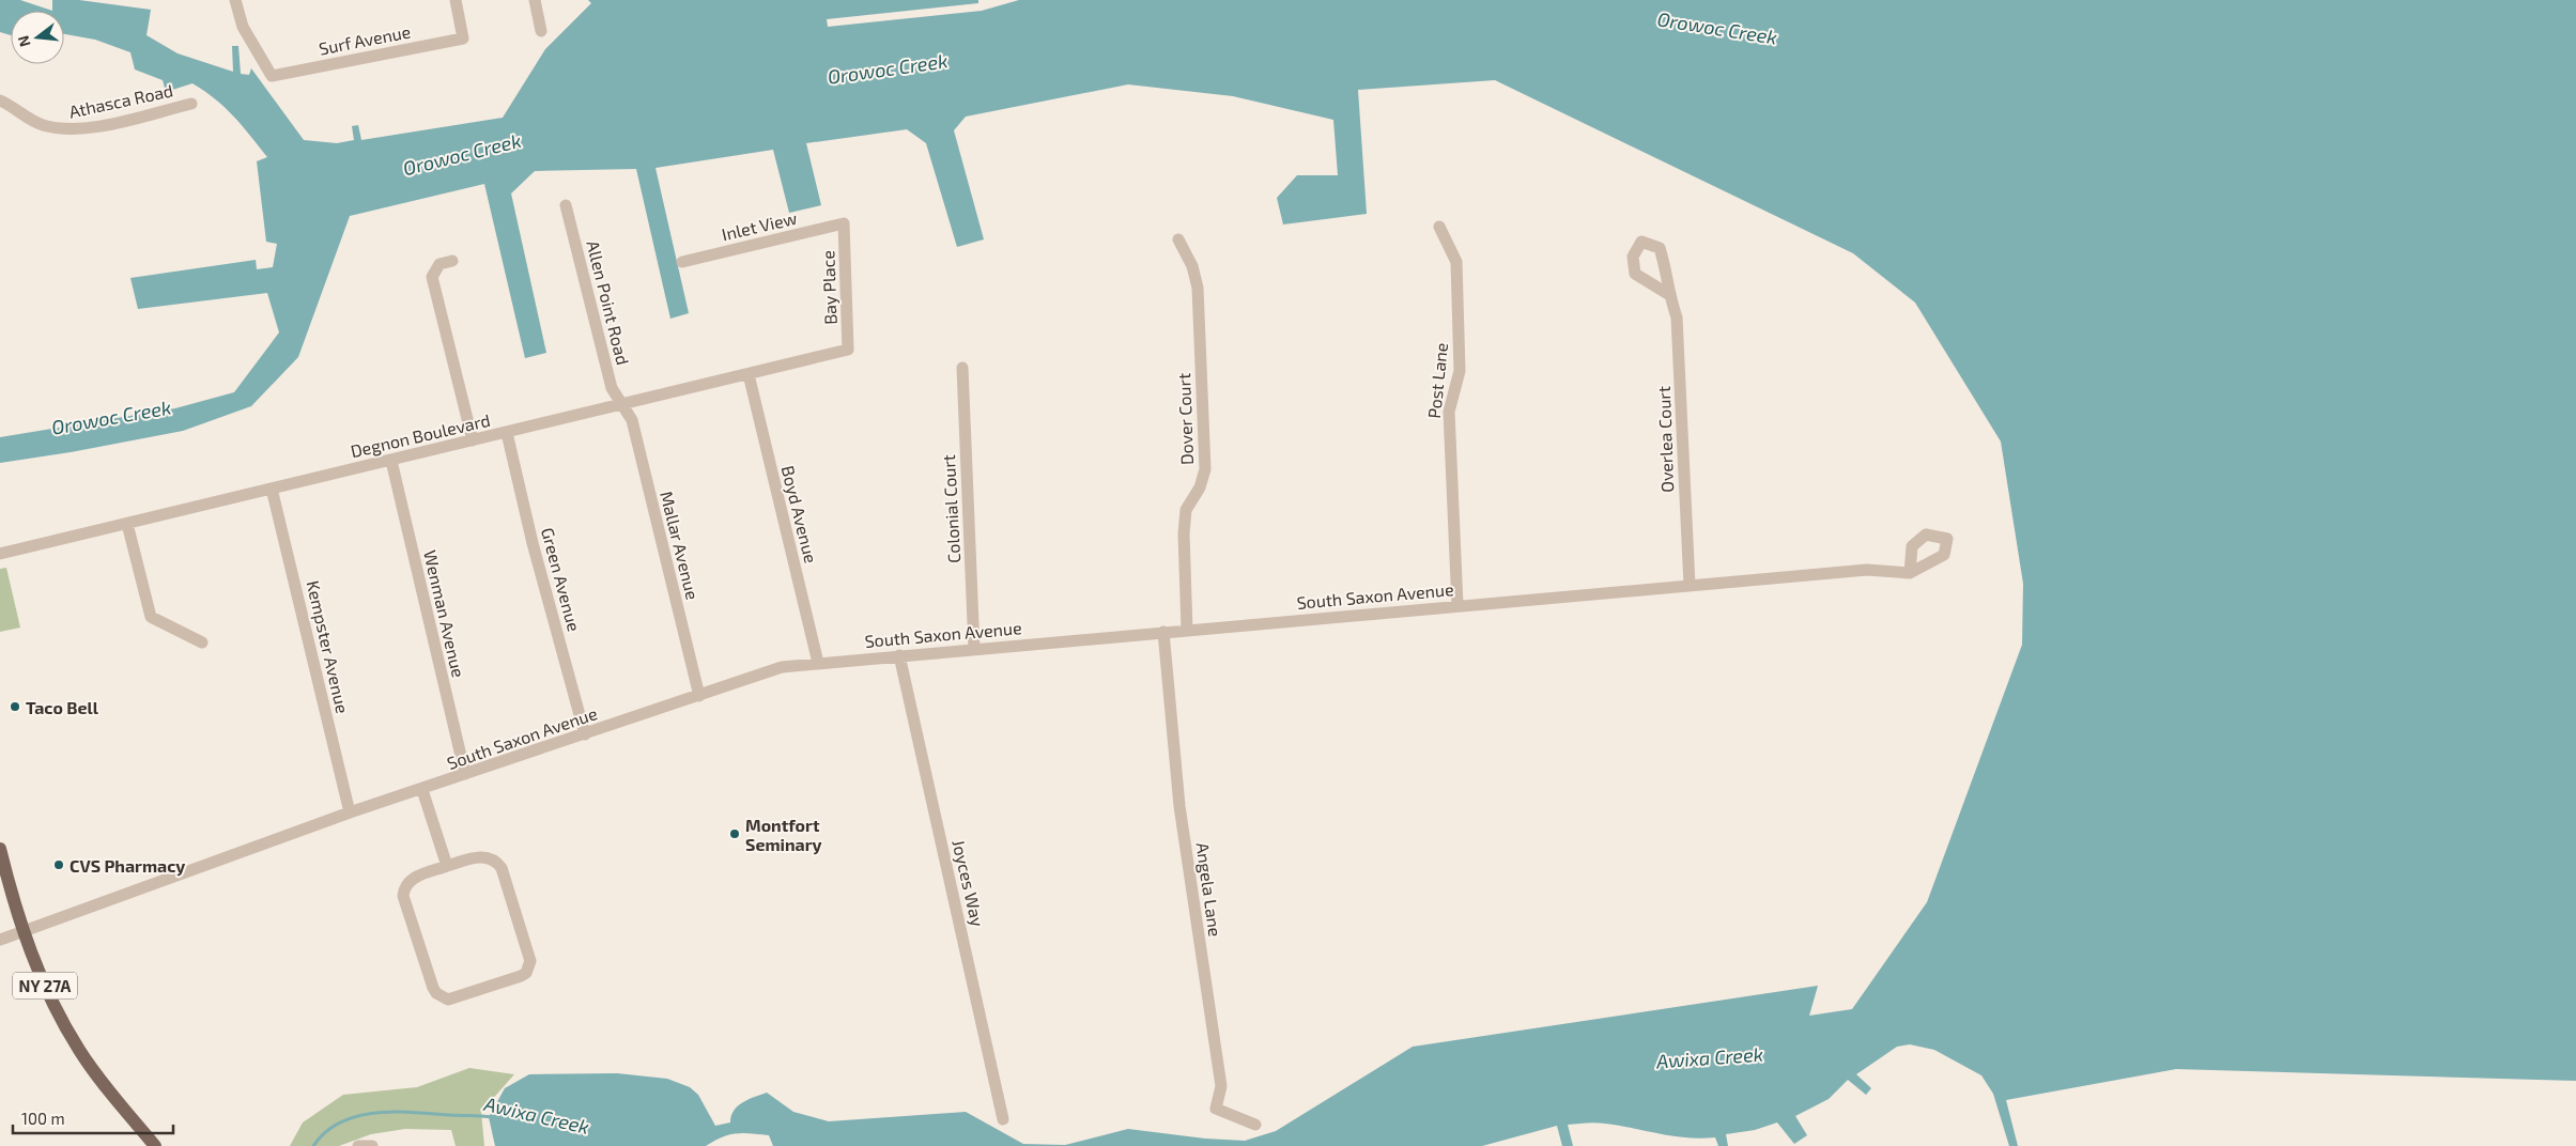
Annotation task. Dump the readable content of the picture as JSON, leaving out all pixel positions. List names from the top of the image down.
{
  "streets": {
    "main road": ["NY 27A"],
    "street": [
      "Surf Avenue",
      "Athasca Road",
      "Inlet View",
      "Bay Place",
      "Allen Point Road",
      "Post Lane",
      "Dover Court",
      "Degnon Boulevard",
      "Overlea Court",
      "Colonial Court",
      "Boyd Avenue",
      "Mallar Avenue",
      "Green Avenue",
      "South Saxon Avenue",
      "Wenman Avenue",
      "Kempster Avenue",
      "Joyces Way",
      "Angela Lane"
    ]
  },
  "crossings": [
    ["Inlet View", "Bay Place"],
    ["Bay Place", "Degnon Boulevard"],
    ["Allen Point Road", "Degnon Boulevard"],
    ["Allen Point Road", "Mallar Avenue"],
    ["Post Lane", "South Saxon Avenue"],
    ["Dover Court", "South Saxon Avenue"],
    ["Degnon Boulevard", "Boyd Avenue"],
    ["Degnon Boulevard", "Mallar Avenue"],
    ["Degnon Boulevard", "Green Avenue"],
    ["Degnon Boulevard", "Wenman Avenue"],
    ["Degnon Boulevard", "Kempster Avenue"],
    ["Overlea Court", "South Saxon Avenue"],
    ["Colonial Court", "South Saxon Avenue"],
    ["Boyd Avenue", "South Saxon Avenue"],
    ["Mallar Avenue", "South Saxon Avenue"],
    ["Green Avenue", "South Saxon Avenue"],
    ["South Saxon Avenue", "Wenman Avenue"],
    ["South Saxon Avenue", "Kempster Avenue"],
    ["South Saxon Avenue", "Joyces Way"],
    ["South Saxon Avenue", "Angela Lane"],
    ["South Saxon Avenue", "NY 27A"]
  ],
  "water": ["Orowoc Creek", "Awixa Creek"],
  "places": ["Taco Bell", "Montfort Seminary", "CVS Pharmacy"],
  "scale_bar": "100 m",
  "north": "left"
}
